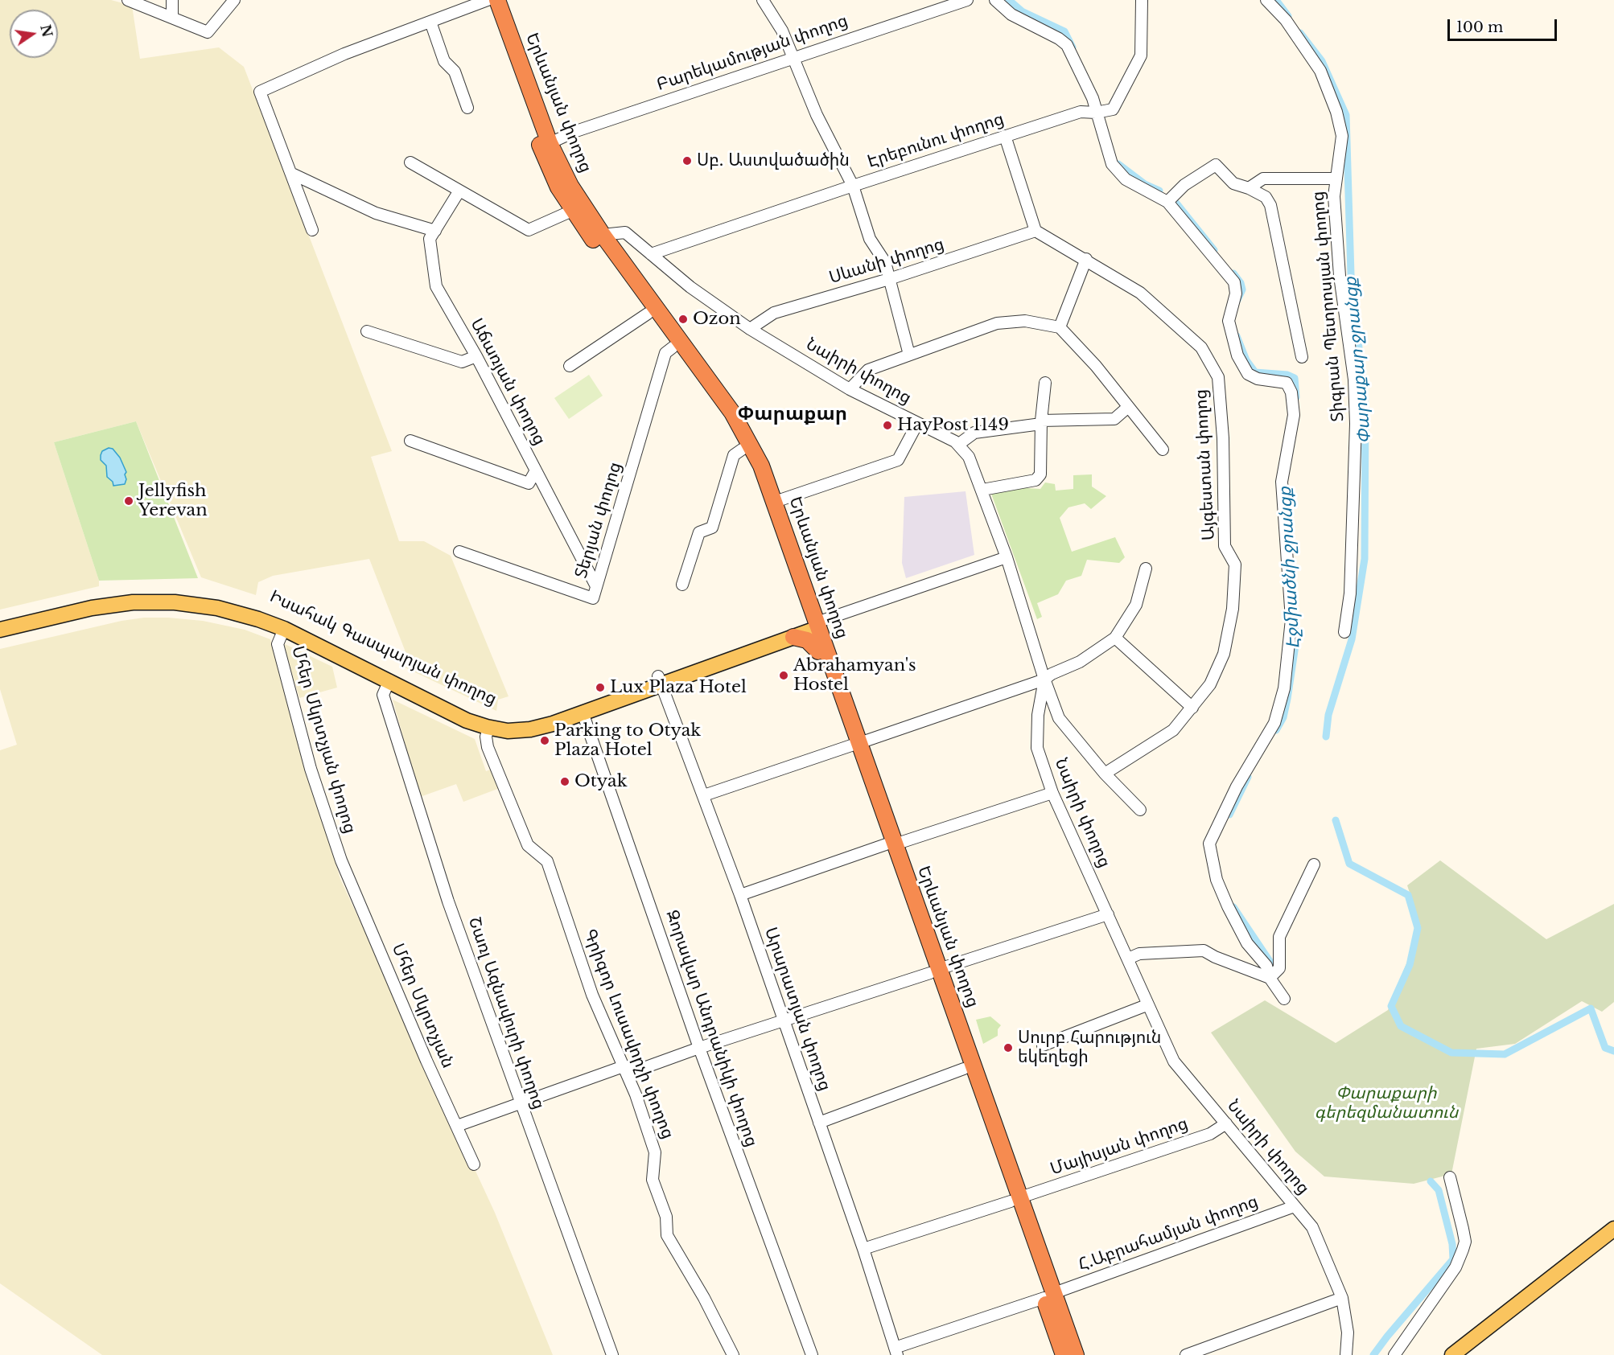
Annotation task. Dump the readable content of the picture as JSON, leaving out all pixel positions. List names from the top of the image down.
{
  "streets": {
    "highway": ["Երևանյան փողոց"],
    "main road": ["Իսահակ Գասպարյան փողոց"],
    "street": [
      "Բարեկամության փողոց",
      "Էրեբունու փողոց",
      "Սևանի փողոց",
      "Տիգրան Պետրոսյան փողոց",
      "Նաիրի փողոց",
      "Աճառյան փողոց",
      "Այգեստան փողոց",
      "Տերյան փողոց",
      "Մհեր Մկրտչյան փողոց",
      "Մհեր Մկրտչյան",
      "Արարատյան փողոց",
      "Շառլ Ազնավուրի փողոց",
      "Զորավար Անդրանիկի փողոց",
      "Գրիգոր Լուսավորչի փողոց",
      "Մայիսյան փողոց",
      "Հ.Աբրահամյան փողոց"
    ]
  },
  "crossings": [
    ["Բարեկամության փողոց", "Երևանյան փողոց"],
    ["Երևանյան փողոց", "Նաիրի փողոց"],
    ["Երևանյան փողոց", "Տերյան փողոց"],
    ["Երևանյան փողոց", "Իսահակ Գասպարյան փողոց"],
    ["Երևանյան փողոց", "Մայիսյան փողոց"],
    ["Երևանյան փողոց", "Հ.Աբրահամյան փողոց"],
    ["Էրեբունու փողոց", "Նաիրի փողոց"],
    ["Սևանի փողոց", "Նաիրի փողոց"],
    ["Սևանի փողոց", "Այգեստան փողոց"],
    ["Նաիրի փողոց", "Իսահակ Գասպարյան փողոց"],
    ["Նաիրի փողոց", "Մայիսյան փողոց"],
    ["Նաիրի փողոց", "Հ.Աբրահամյան փողոց"],
    ["Աճառյան փողոց", "Տերյան փողոց"],
    ["Իսահակ Գասպարյան փողոց", "Մհեր Մկրտչյան փողոց"],
    ["Իսահակ Գասպարյան փողոց", "Արարատյան փողոց"],
    ["Իսահակ Գասպարյան փողոց", "Շառլ Ազնավուրի փողոց"],
    ["Իսահակ Գասպարյան փողոց", "Զորավար Անդրանիկի փողոց"],
    ["Իսահակ Գասպարյան փողոց", "Գրիգոր Լուսավորչի փողոց"],
    ["Մհեր Մկրտչյան փողոց", "Մհեր Մկրտչյան"],
    ["Արարատյան փողոց", "Մայիսյան փողոց"],
    ["Արարատյան փողոց", "Հ.Աբրահամյան փողոց"]
  ],
  "districts": ["Փարաքար"],
  "water": ["Փարաքար ջրանցք", "Էջմիածնի ջրանցք"],
  "parks": ["Փարաքարի գերեզմանատուն"],
  "places": [
    "Սբ. Աստվածածին",
    "Ozon",
    "HayPost 1149",
    "Jellyfish Yerevan",
    "Abrahamyan's Hostel",
    "Lux Plaza Hotel",
    "Parking to Otyak Plaza Hotel",
    "Otyak",
    "Սուրբ Հարություն եկեղեցի"
  ],
  "scale_bar": "100 m",
  "north": "right"
}
